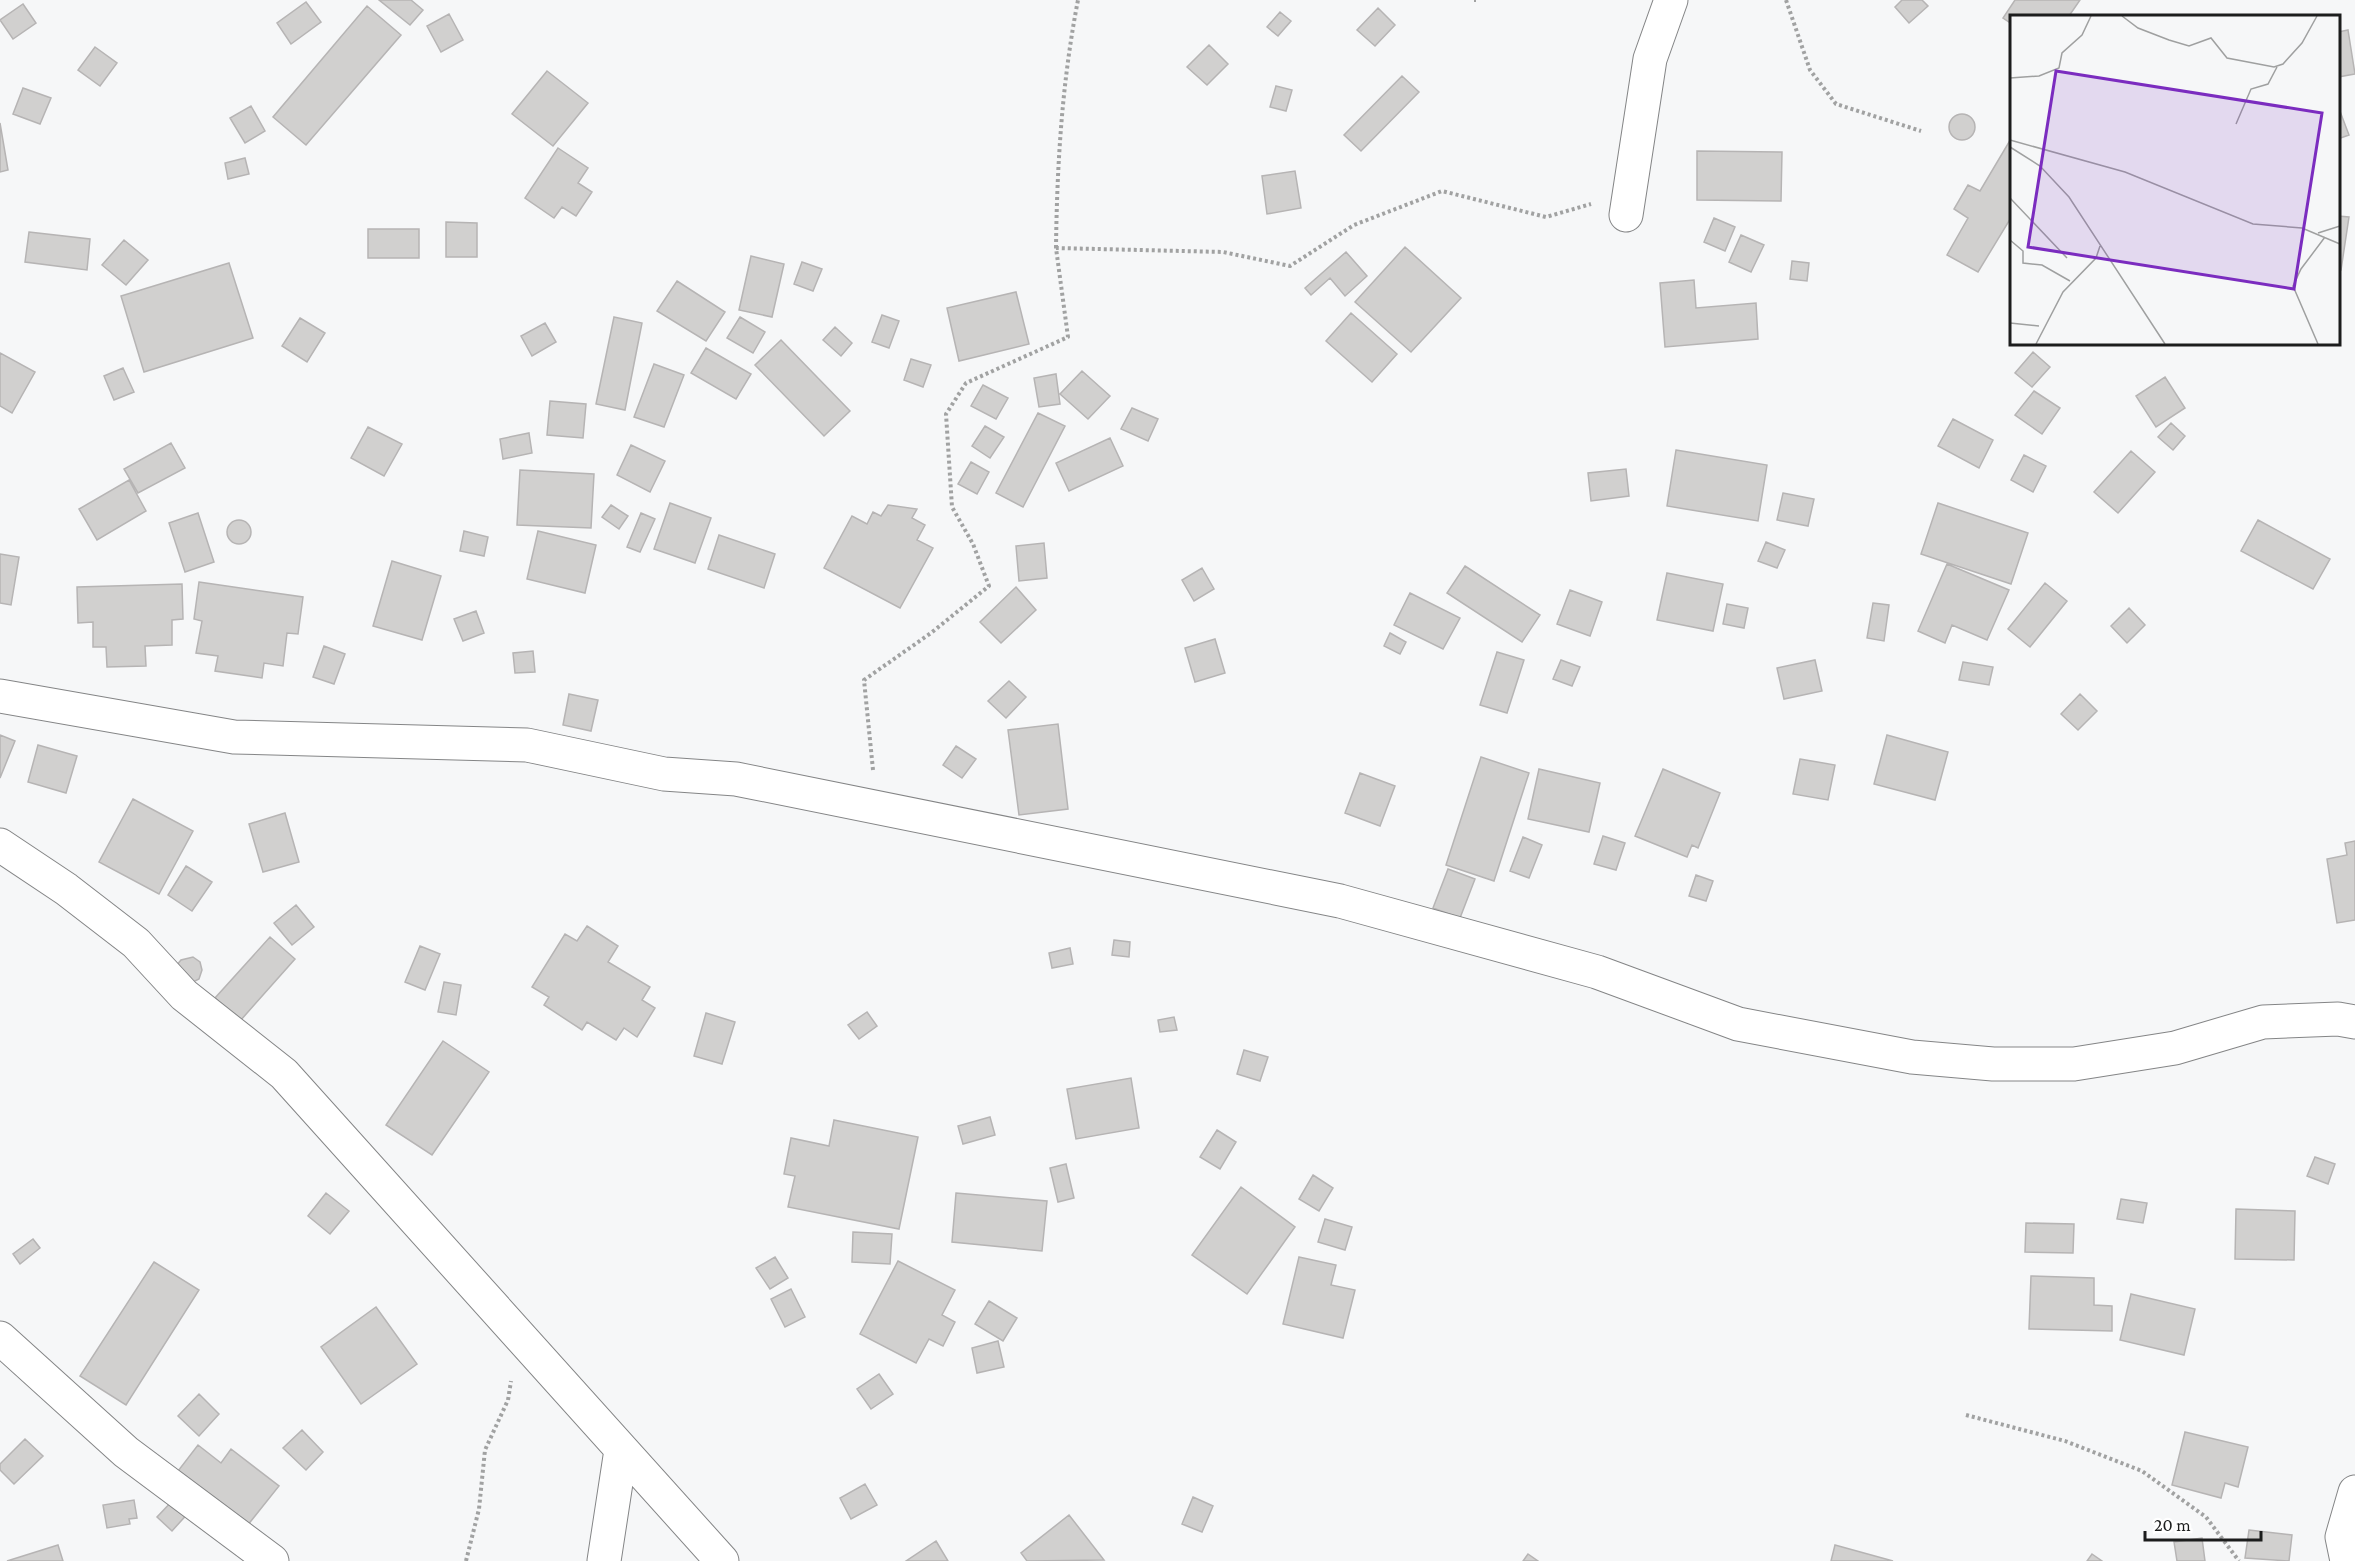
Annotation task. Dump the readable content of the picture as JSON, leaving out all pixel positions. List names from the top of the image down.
{
  "scale_bar": "20 m"
}
